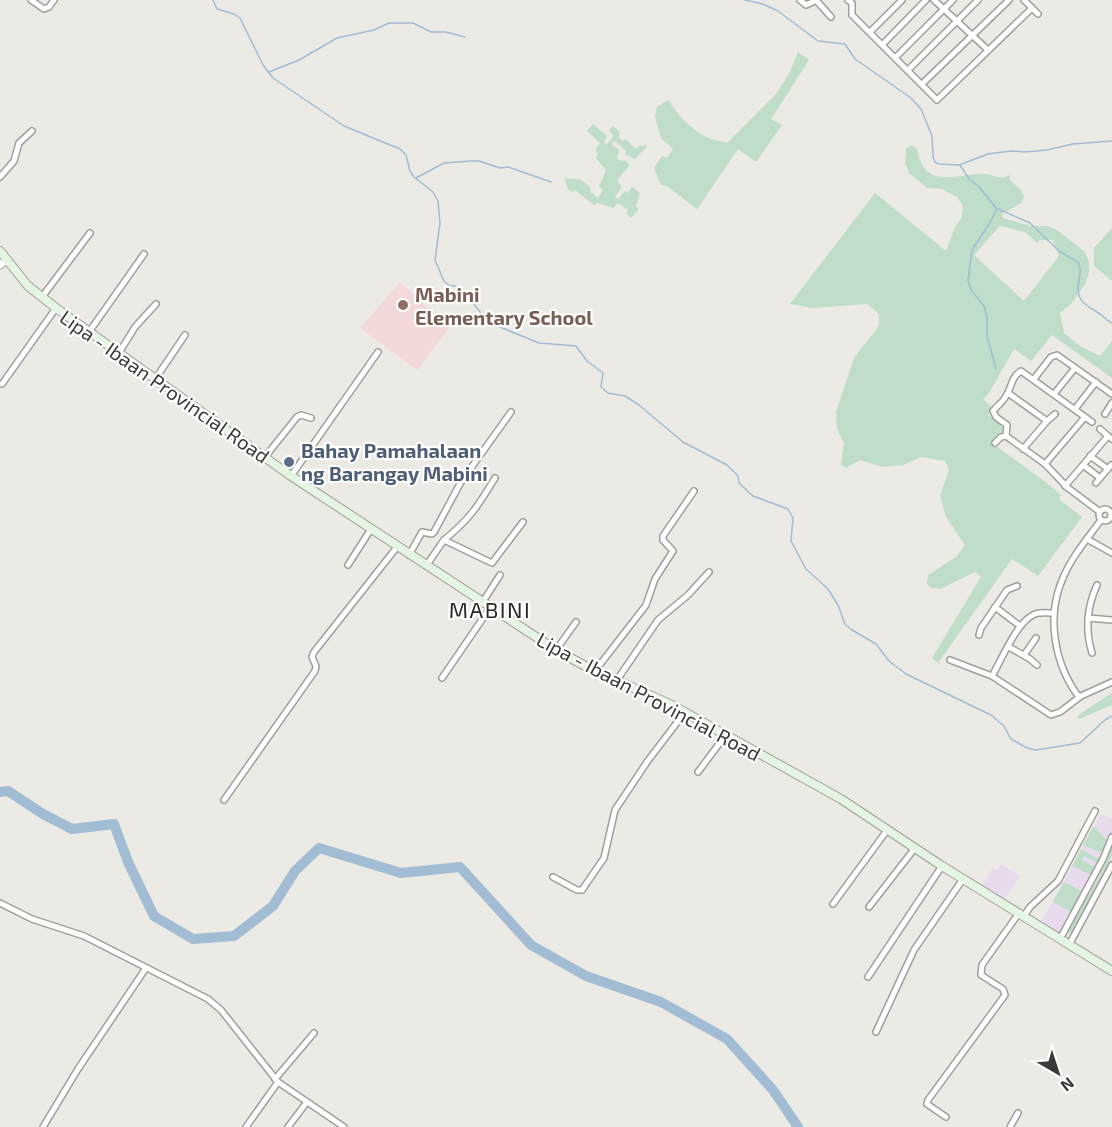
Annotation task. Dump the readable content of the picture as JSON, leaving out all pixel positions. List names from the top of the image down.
{
  "streets": {
    "main road": ["Lipa - Ibaan Provincial Road"]
  },
  "districts": ["MABINI"],
  "places": ["Mabini Elementary School", "Bahay Pamahalaan ng Barangay Mabini"],
  "north": "bottom right"
}
